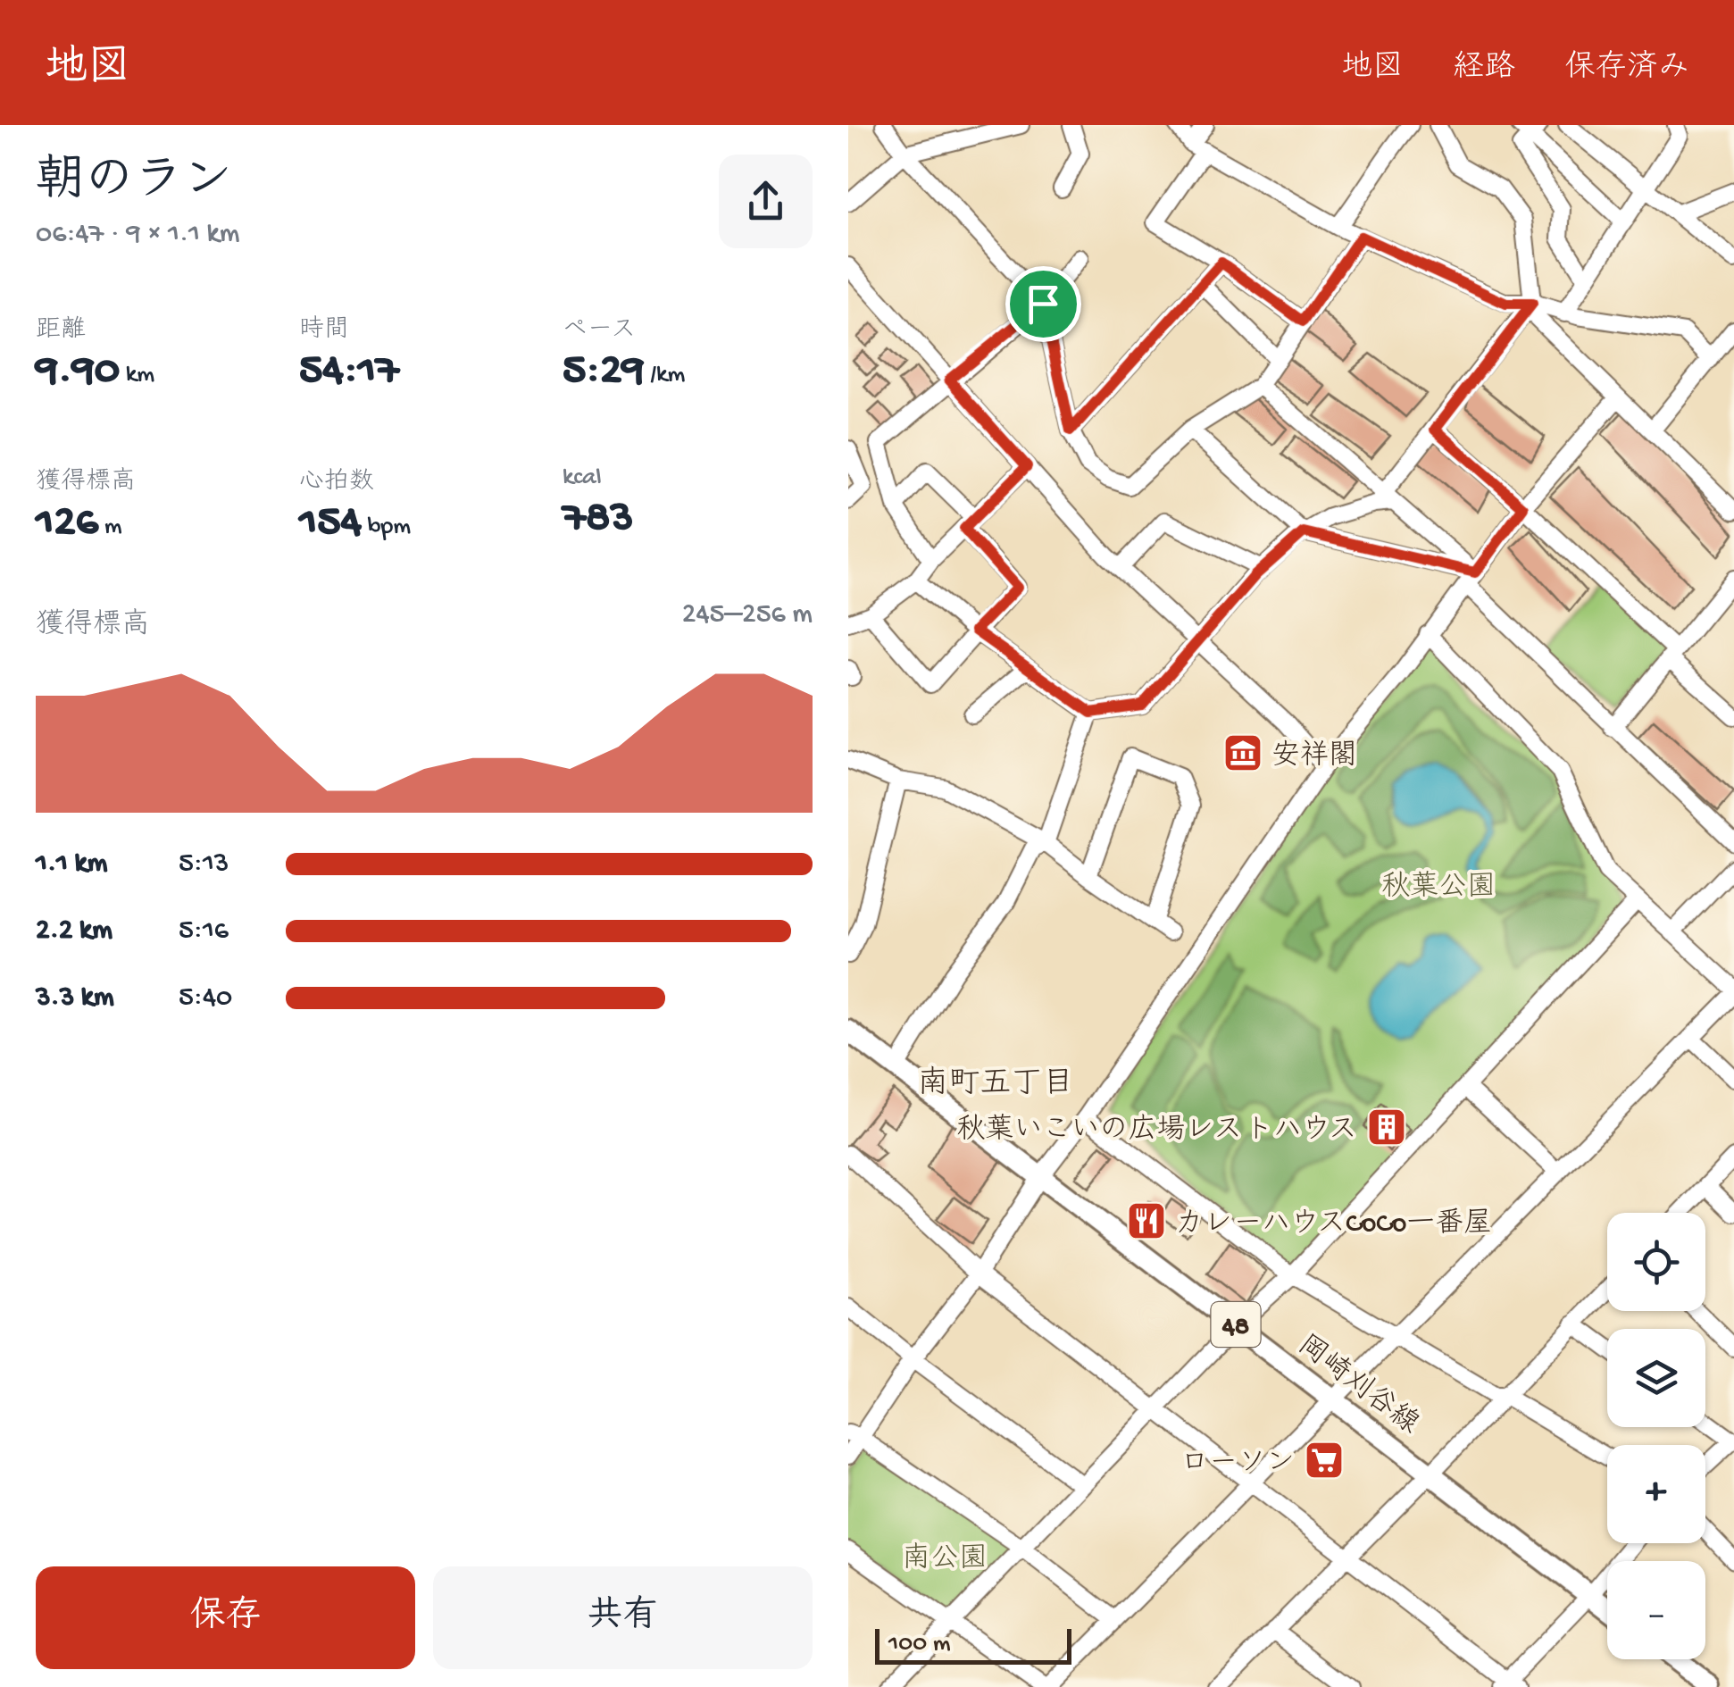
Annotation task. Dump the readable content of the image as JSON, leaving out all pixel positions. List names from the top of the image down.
{
  "streets": {
    "main road": ["48", "岡崎刈谷線"]
  },
  "districts": ["南町五丁目"],
  "parks": ["秋葉公園", "南公園"],
  "places": {
    "museum": ["安祥閣"],
    "building": ["秋葉いこいの広場レストハウス"],
    "restaurant": ["カレーハウスCoCo一番屋"],
    "supermarket": ["ローソン"]
  },
  "scale_bar": "100 m",
  "page": {
    "header": "地図",
    "nav": ["地図", "経路", "保存済み"],
    "heading": ["朝のラン", "06:47 · 9 × 1.1 km"],
    "stats": [
      ["距離", "9.90 km"],
      ["時間", "54:17"],
      ["ペース", "5:29 /km"],
      ["獲得標高", "126 m"],
      ["心拍数", "154 bpm"],
      ["kcal", "783"]
    ],
    "chart": ["獲得標高", "245–256 m"],
    "list": [
      {
        "name": "1.1 km",
        "note": "5:13"
      },
      {
        "name": "2.2 km",
        "note": "5:16"
      },
      {
        "name": "3.3 km",
        "note": "5:40"
      }
    ],
    "map_buttons": ["+", "−"],
    "buttons": ["保存", "共有"],
    "scale": "100 m"
  }
}
